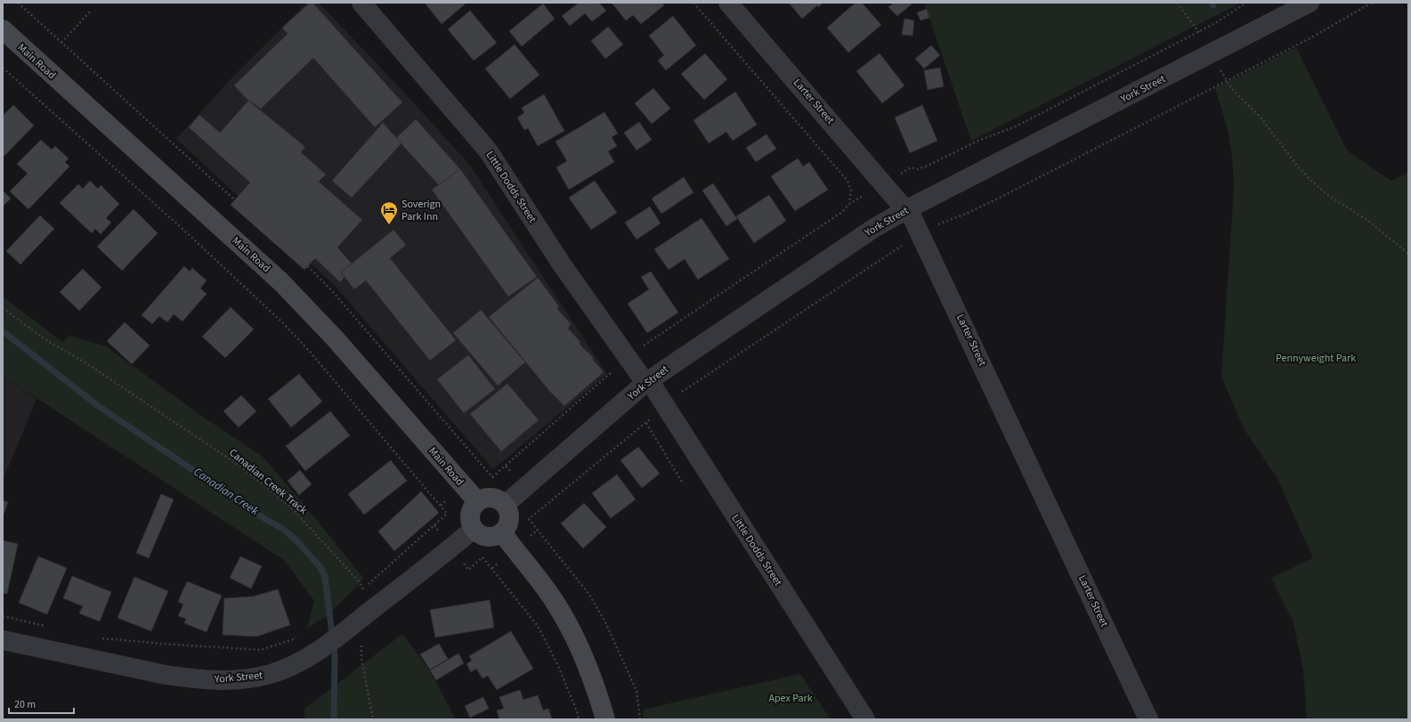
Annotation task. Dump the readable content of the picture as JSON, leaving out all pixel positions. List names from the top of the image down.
{
  "streets": {
    "main road": ["Main Road"],
    "street": ["York Street", "Larter Street", "Little Dodds Street"],
    "path": ["Canadian Creek Track"]
  },
  "crossings": [
    ["Main Road", "York Street"],
    ["York Street", "Larter Street"],
    ["York Street", "Little Dodds Street"]
  ],
  "water": ["Canadian Creek"],
  "parks": ["Pennyweight Park", "Apex Park"],
  "places": {
    "hotel": ["Soverign Park Inn"]
  },
  "scale_bar": "20 m"
}
